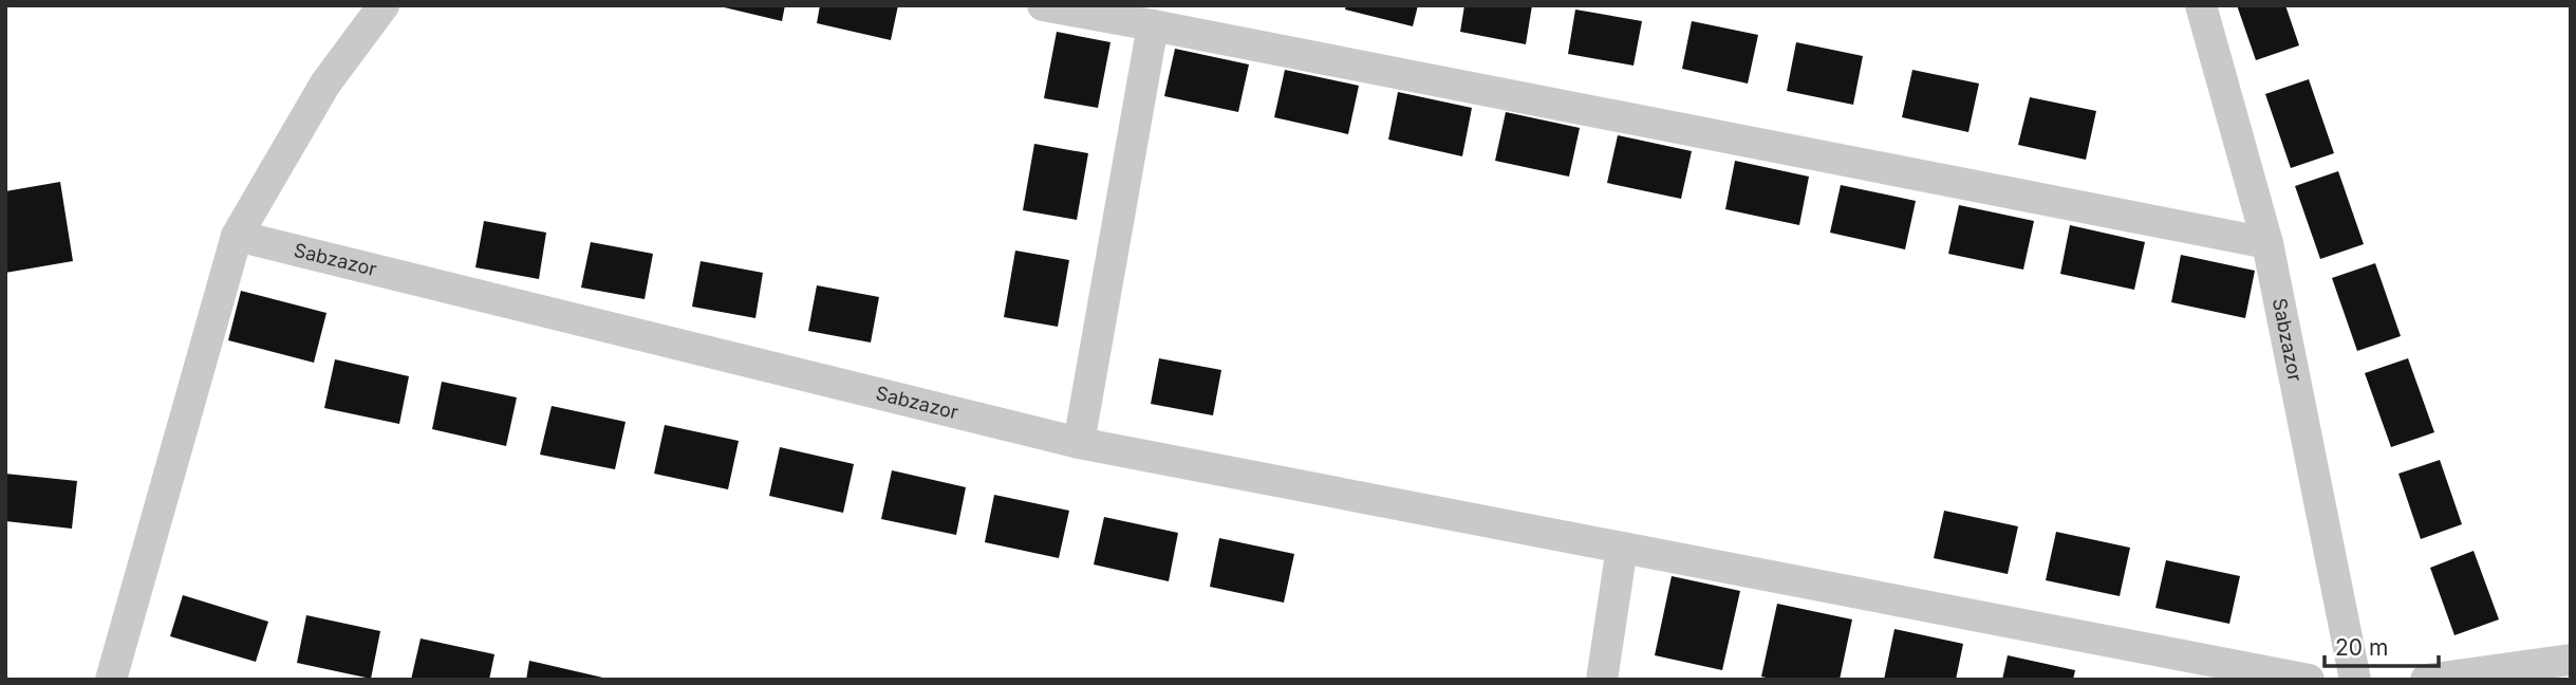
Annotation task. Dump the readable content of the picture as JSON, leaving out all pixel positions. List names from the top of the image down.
{
  "streets": {
    "street": ["Sabzazor"]
  },
  "scale_bar": "20 m"
}
